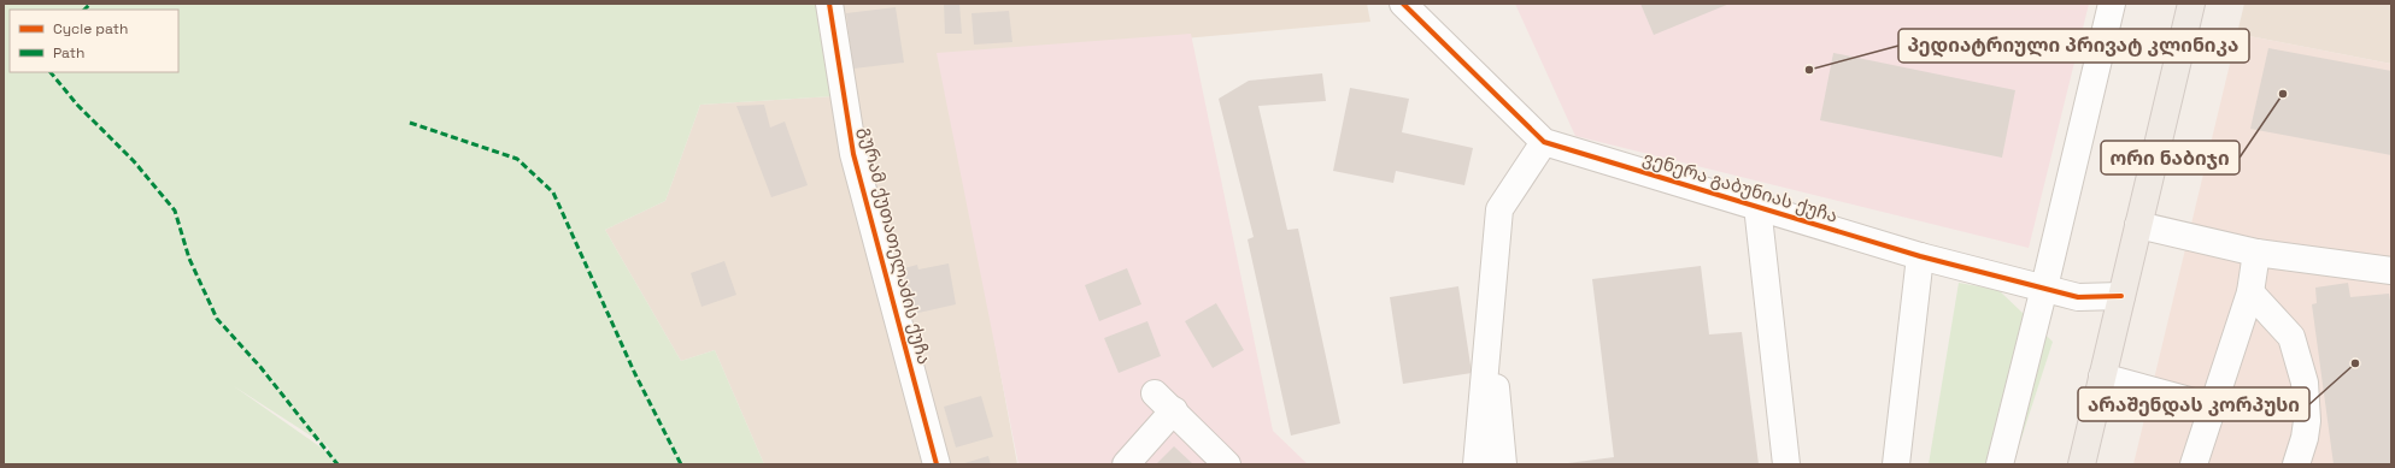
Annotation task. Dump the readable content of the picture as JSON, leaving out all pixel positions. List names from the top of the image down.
{
  "streets": {
    "street": ["ვენერა გაბუნიას ქუჩა", "გურამ ქუთათელაძის ქუჩა"]
  },
  "places": ["პედიატრიული პრივატ კლინიკა", "ორი ნაბიჯი", "არაშენდას კორპუსი"],
  "legend": ["Cycle path", "Path"]
}
